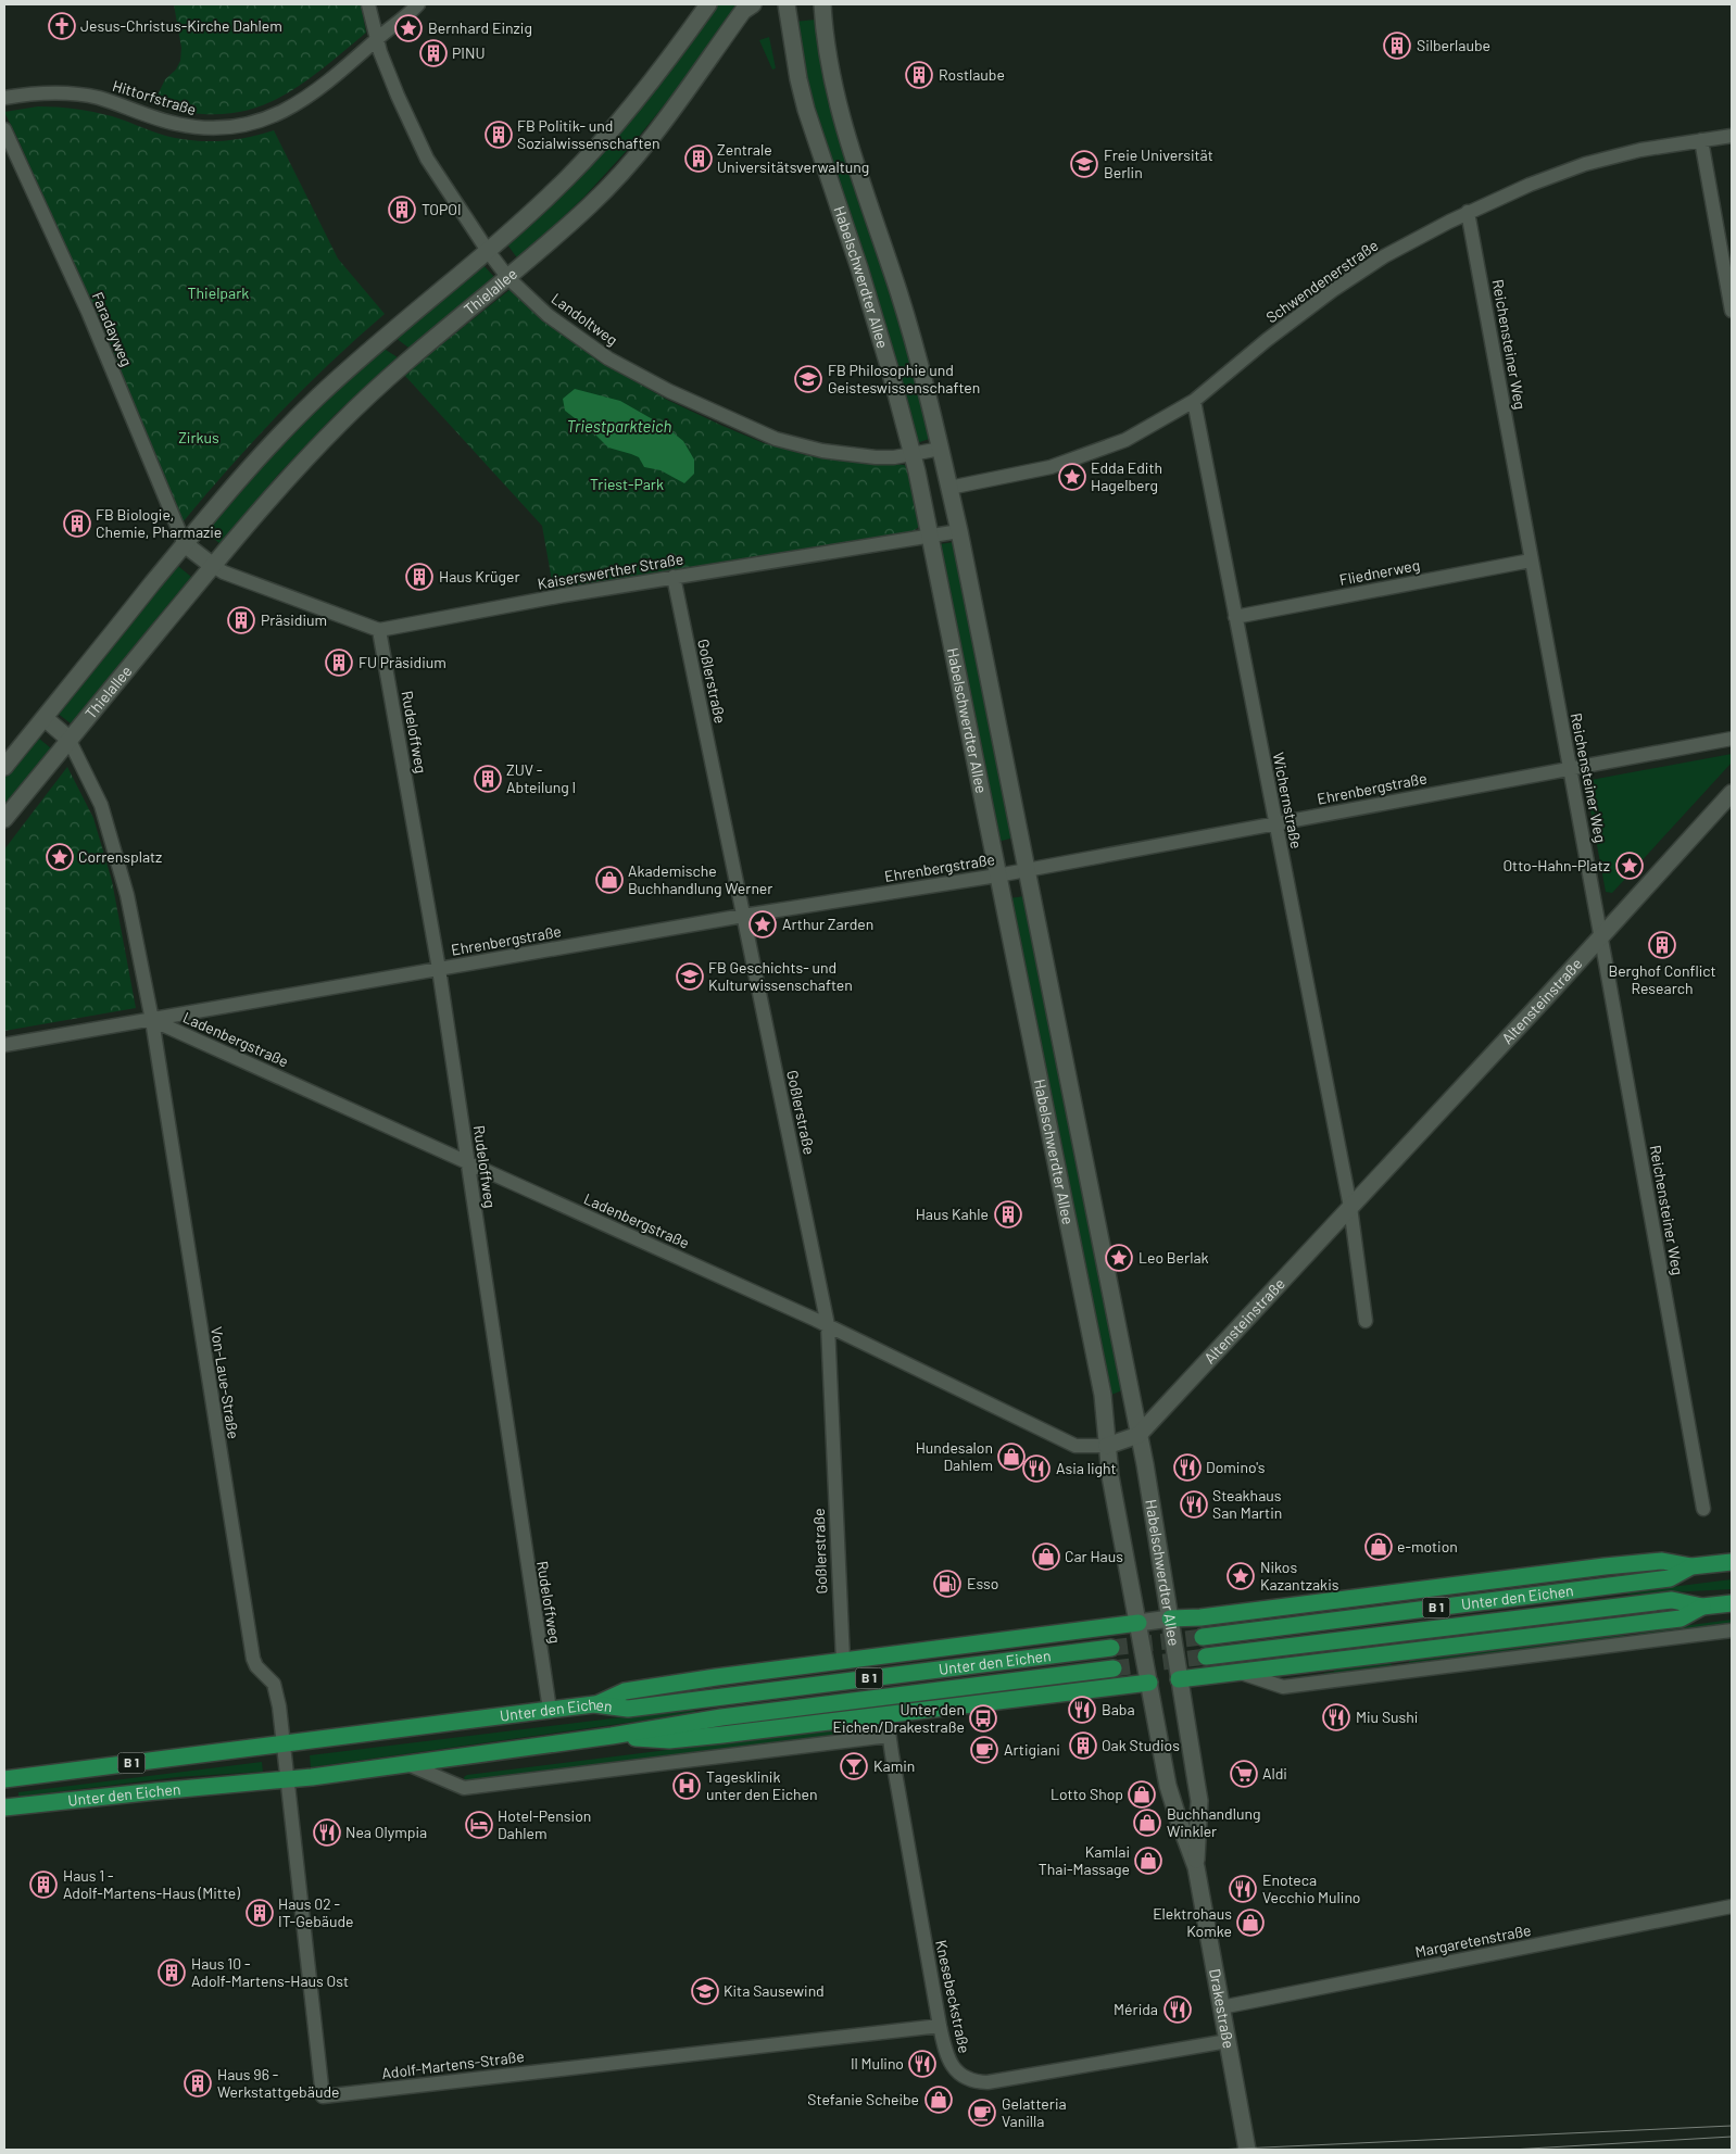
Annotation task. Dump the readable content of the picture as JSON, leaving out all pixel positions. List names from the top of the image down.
{
  "streets": {
    "main road": [
      "Habelschwerdter Allee",
      "Thielallee",
      "Altensteinstraße",
      "Unter den Eichen",
      "B 1",
      "Drakestraße"
    ],
    "street": [
      "Hittorfstraße",
      "Schwendenerstraße",
      "Landoltweg",
      "Faradayweg",
      "Reichensteiner Weg",
      "Kaiserswerther Straße",
      "Fliednerweg",
      "Goßlerstraße",
      "Rudeloffweg",
      "Ehrenbergstraße",
      "Wichernstraße",
      "Ladenbergstraße",
      "Von-Laue-Straße",
      "Margaretenstraße",
      "Knesebeckstraße",
      "Adolf-Martens-Straße"
    ]
  },
  "crossings": [
    ["Hittorfstraße", "Landoltweg"],
    ["Habelschwerdter Allee", "Schwendenerstraße"],
    ["Habelschwerdter Allee", "Landoltweg"],
    ["Habelschwerdter Allee", "Kaiserswerther Straße"],
    ["Habelschwerdter Allee", "Ehrenbergstraße"],
    ["Habelschwerdter Allee", "Altensteinstraße"],
    ["Habelschwerdter Allee", "Ladenbergstraße"],
    ["Habelschwerdter Allee", "Drakestraße"],
    ["Schwendenerstraße", "Reichensteiner Weg"],
    ["Schwendenerstraße", "Wichernstraße"],
    ["Thielallee", "Landoltweg"],
    ["Reichensteiner Weg", "Fliednerweg"],
    ["Reichensteiner Weg", "Ehrenbergstraße"],
    ["Reichensteiner Weg", "Altensteinstraße"],
    ["Kaiserswerther Straße", "Goßlerstraße"],
    ["Kaiserswerther Straße", "Rudeloffweg"],
    ["Fliednerweg", "Wichernstraße"],
    ["Goßlerstraße", "Ehrenbergstraße"],
    ["Goßlerstraße", "Ladenbergstraße"],
    ["Rudeloffweg", "Ehrenbergstraße"],
    ["Rudeloffweg", "Ladenbergstraße"],
    ["Rudeloffweg", "Unter den Eichen"],
    ["Ehrenbergstraße", "Wichernstraße"],
    ["Ehrenbergstraße", "Ladenbergstraße"],
    ["Ehrenbergstraße", "Von-Laue-Straße"],
    ["Wichernstraße", "Altensteinstraße"],
    ["Ladenbergstraße", "Von-Laue-Straße"],
    ["Von-Laue-Straße", "Unter den Eichen"],
    ["Von-Laue-Straße", "Adolf-Martens-Straße"],
    ["Unter den Eichen", "Adolf-Martens-Straße"],
    ["Margaretenstraße", "Drakestraße"],
    ["Knesebeckstraße", "Drakestraße"],
    ["Knesebeckstraße", "Adolf-Martens-Straße"]
  ],
  "water": ["Triestparkteich"],
  "parks": ["Thielpark", "Zirkus", "Triest-Park"],
  "places": {
    "church": ["Jesus-Christus-Kirche Dahlem"],
    "place": [
      "Bernhard Einzig",
      "Edda Edith Hagelberg",
      "Corrensplatz",
      "Otto-Hahn-Platz",
      "Arthur Zarden",
      "Leo Berlak",
      "Nikos Kazantzakis"
    ],
    "building": [
      "Silberlaube",
      "PINU",
      "Rostlaube",
      "FB Politik- und Sozialwissenschaften",
      "Zentrale Universitätsverwaltung",
      "TOPOI",
      "FB Biologie, Chemie, Pharmazie",
      "Haus Krüger",
      "Präsidium",
      "FU Präsidium",
      "ZUV - Abteilung I",
      "Berghof Conflict Research",
      "Haus Kahle",
      "Oak Studios",
      "Haus 1 - Adolf-Martens-Haus (Mitte)",
      "Haus 02 - IT-Gebäude",
      "Haus 10 - Adolf-Martens-Haus Ost",
      "Haus 96 - Werkstattgebäude"
    ],
    "school or university": [
      "Freie Universität Berlin",
      "FB Philosophie und Geisteswissenschaften",
      "FB Geschichts- und Kulturwissenschaften",
      "Kita Sausewind"
    ],
    "shop": [
      "Akademische Buchhandlung Werner",
      "Hundesalon Dahlem",
      "e-motion",
      "Car Haus",
      "Lotto Shop",
      "Buchhandlung Winkler",
      "Kamlai Thai-Massage",
      "Elektrohaus Komke",
      "Stefanie Scheibe"
    ],
    "restaurant": [
      "Domino's",
      "Asia light",
      "Steakhaus San Martin",
      "Baba",
      "Miu Sushi",
      "Nea Olympia",
      "Enoteca Vecchio Mulino",
      "Mérida",
      "Il Mulino"
    ],
    "fuel station": ["Esso"],
    "bus stop": ["Unter den Eichen/Drakestraße"],
    "cafe": ["Artigiani", "Gelatteria Vanilla"],
    "bar": ["Kamin"],
    "supermarket": ["Aldi"],
    "hospital": ["Tagesklinik unter den Eichen"],
    "hotel": ["Hotel-Pension Dahlem"]
  }
}
